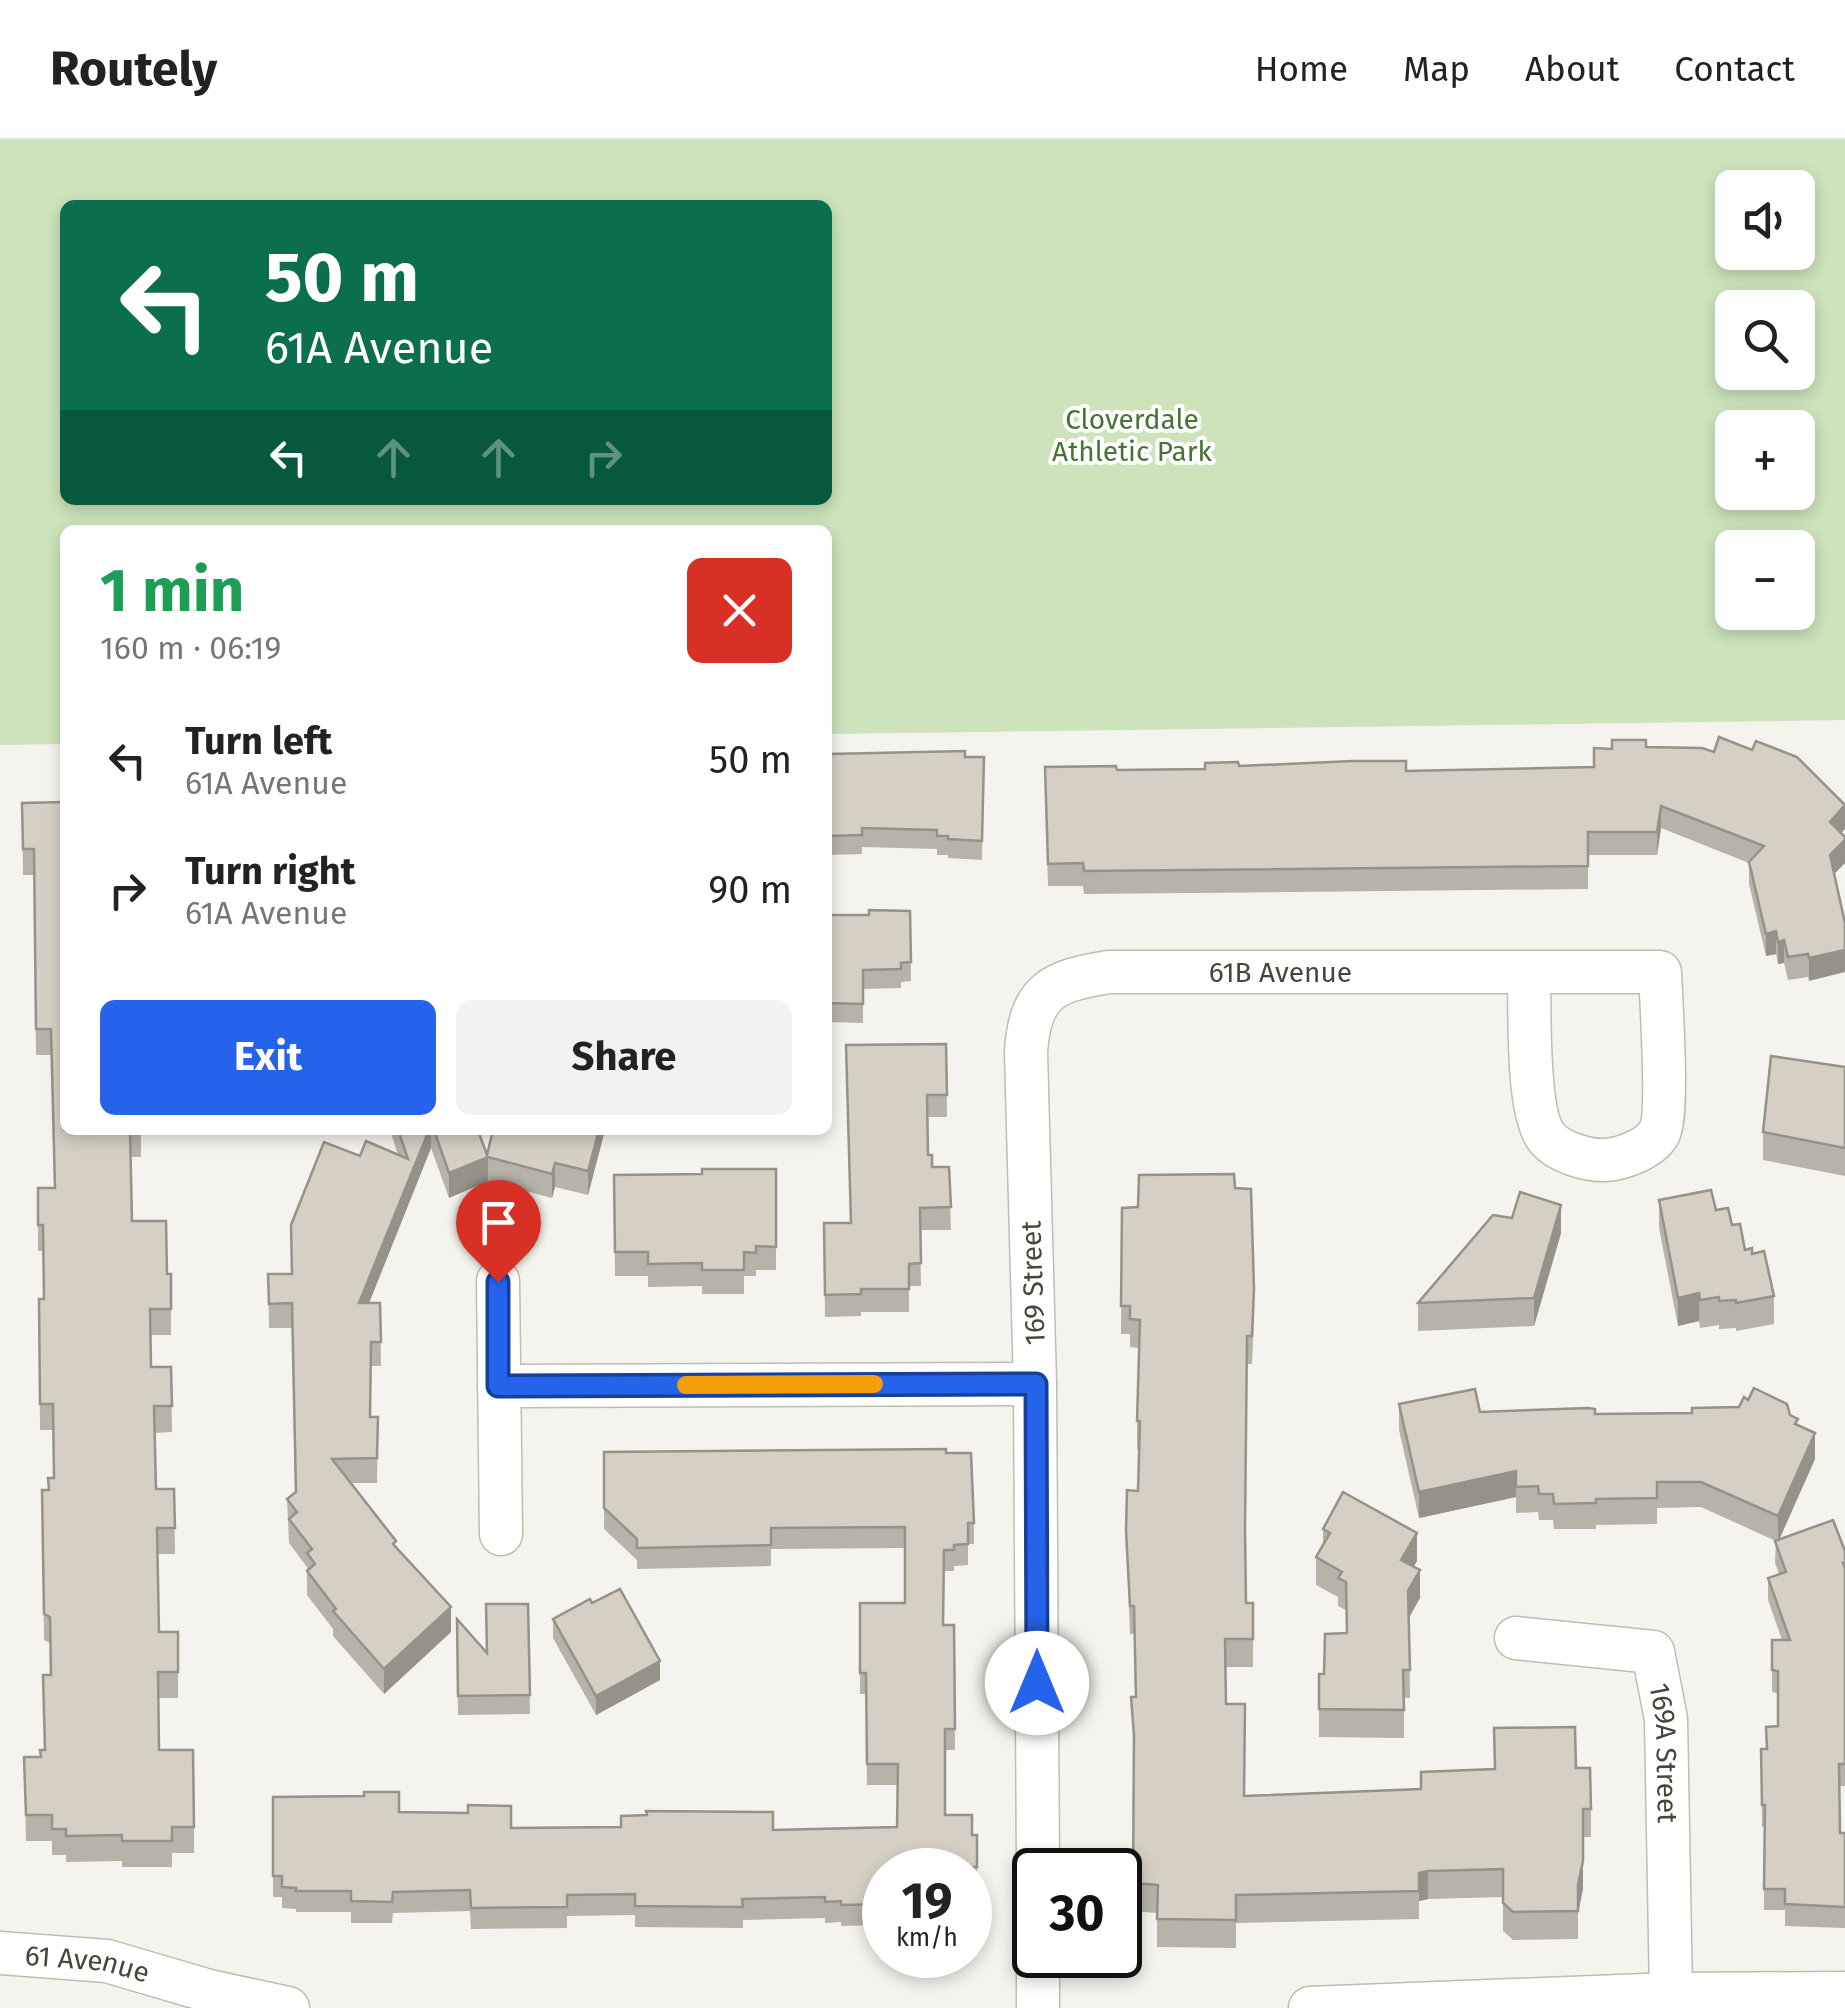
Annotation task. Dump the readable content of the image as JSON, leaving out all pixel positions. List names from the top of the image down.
{
  "streets": {
    "street": [
      "61B Avenue",
      "169 Street",
      "169A Street",
      "61 Avenue"
    ]
  },
  "crossings": [
    ["61B Avenue", "169 Street"]
  ],
  "parks": ["Cloverdale Athletic Park"],
  "page": {
    "header": "Routely",
    "nav": [
      "Home",
      "Map",
      "About",
      "Contact"
    ],
    "map_buttons": ["+", "−"],
    "turn": ["50 m", "61A Avenue"],
    "heading": ["1 min", "160 m · 06:19"],
    "list": [
      {
        "name": "Turn left",
        "note": "61A Avenue",
        "value": "50 m"
      },
      {
        "name": "Turn right",
        "note": "61A Avenue",
        "value": "90 m"
      }
    ],
    "buttons": ["Exit", "Share"],
    "speed": "19 km/h",
    "limit": "30"
  }
}
